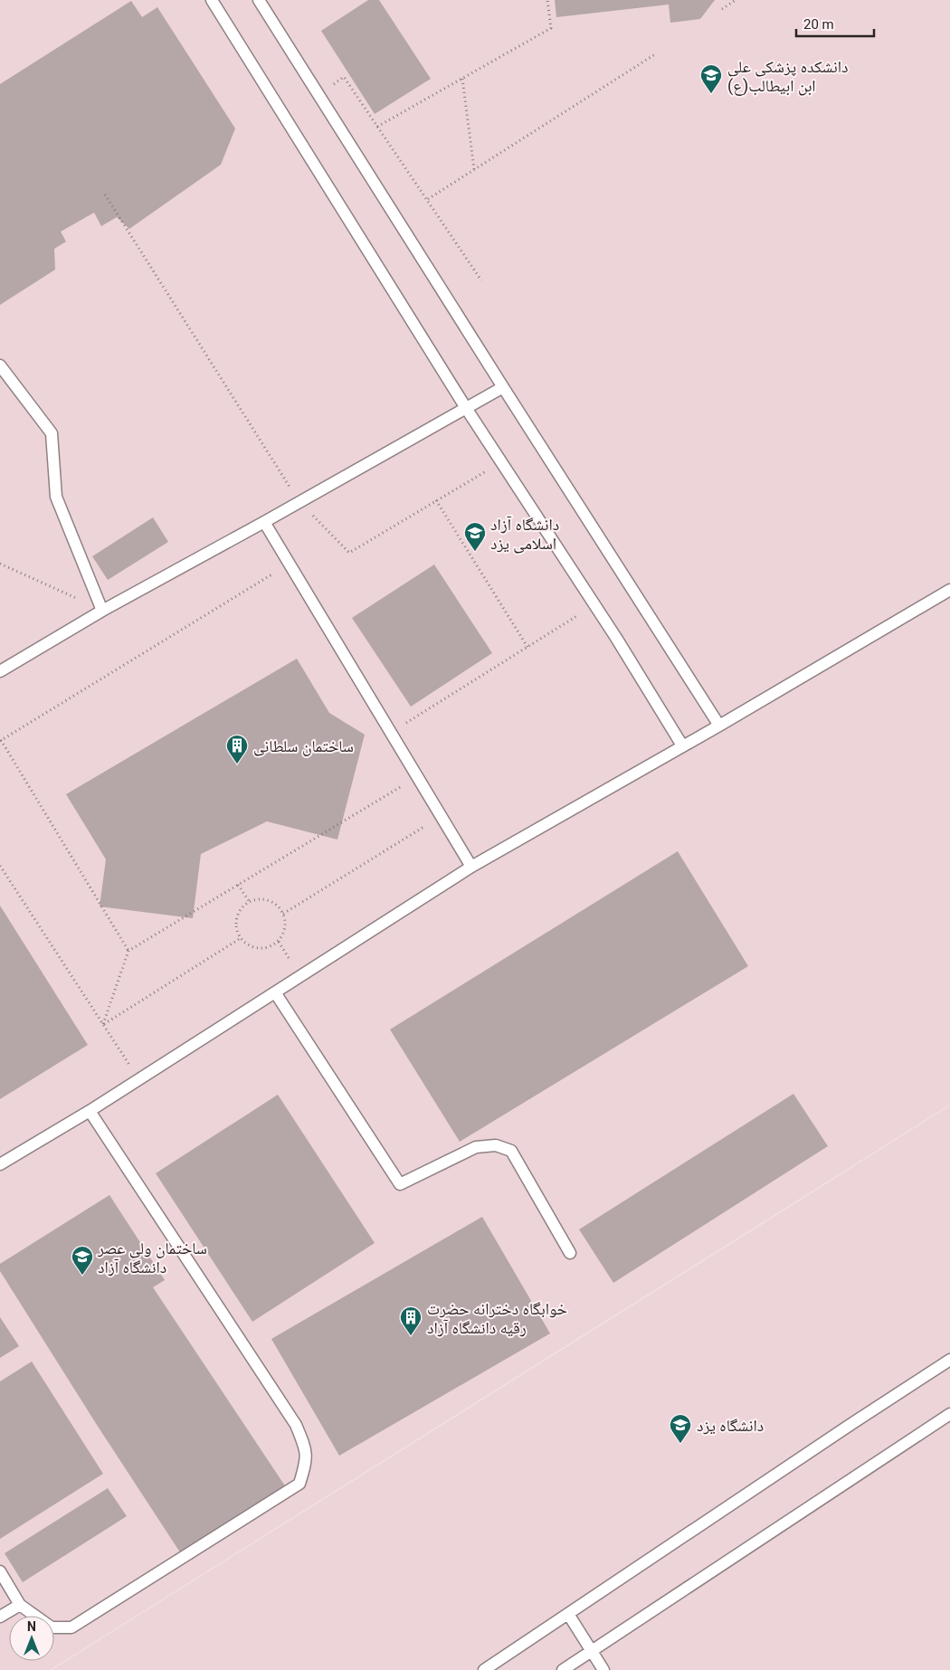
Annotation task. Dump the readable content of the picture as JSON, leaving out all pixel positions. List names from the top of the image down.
{
  "places": {
    "school or university": [
      "دانشکده پزشکی علی ابن ابیطالب(ع)",
      "دانشگاه آزاد اسلامی یزد",
      "ساختمان ولی عصر دانشگاه آزاد",
      "دانشگاه یزد"
    ],
    "building": ["ساختمان سلطانی", "خوابگاه دخترانه حضرت رقیه دانشگاه آزاد"]
  },
  "scale_bar": "20 m",
  "north": "top"
}
